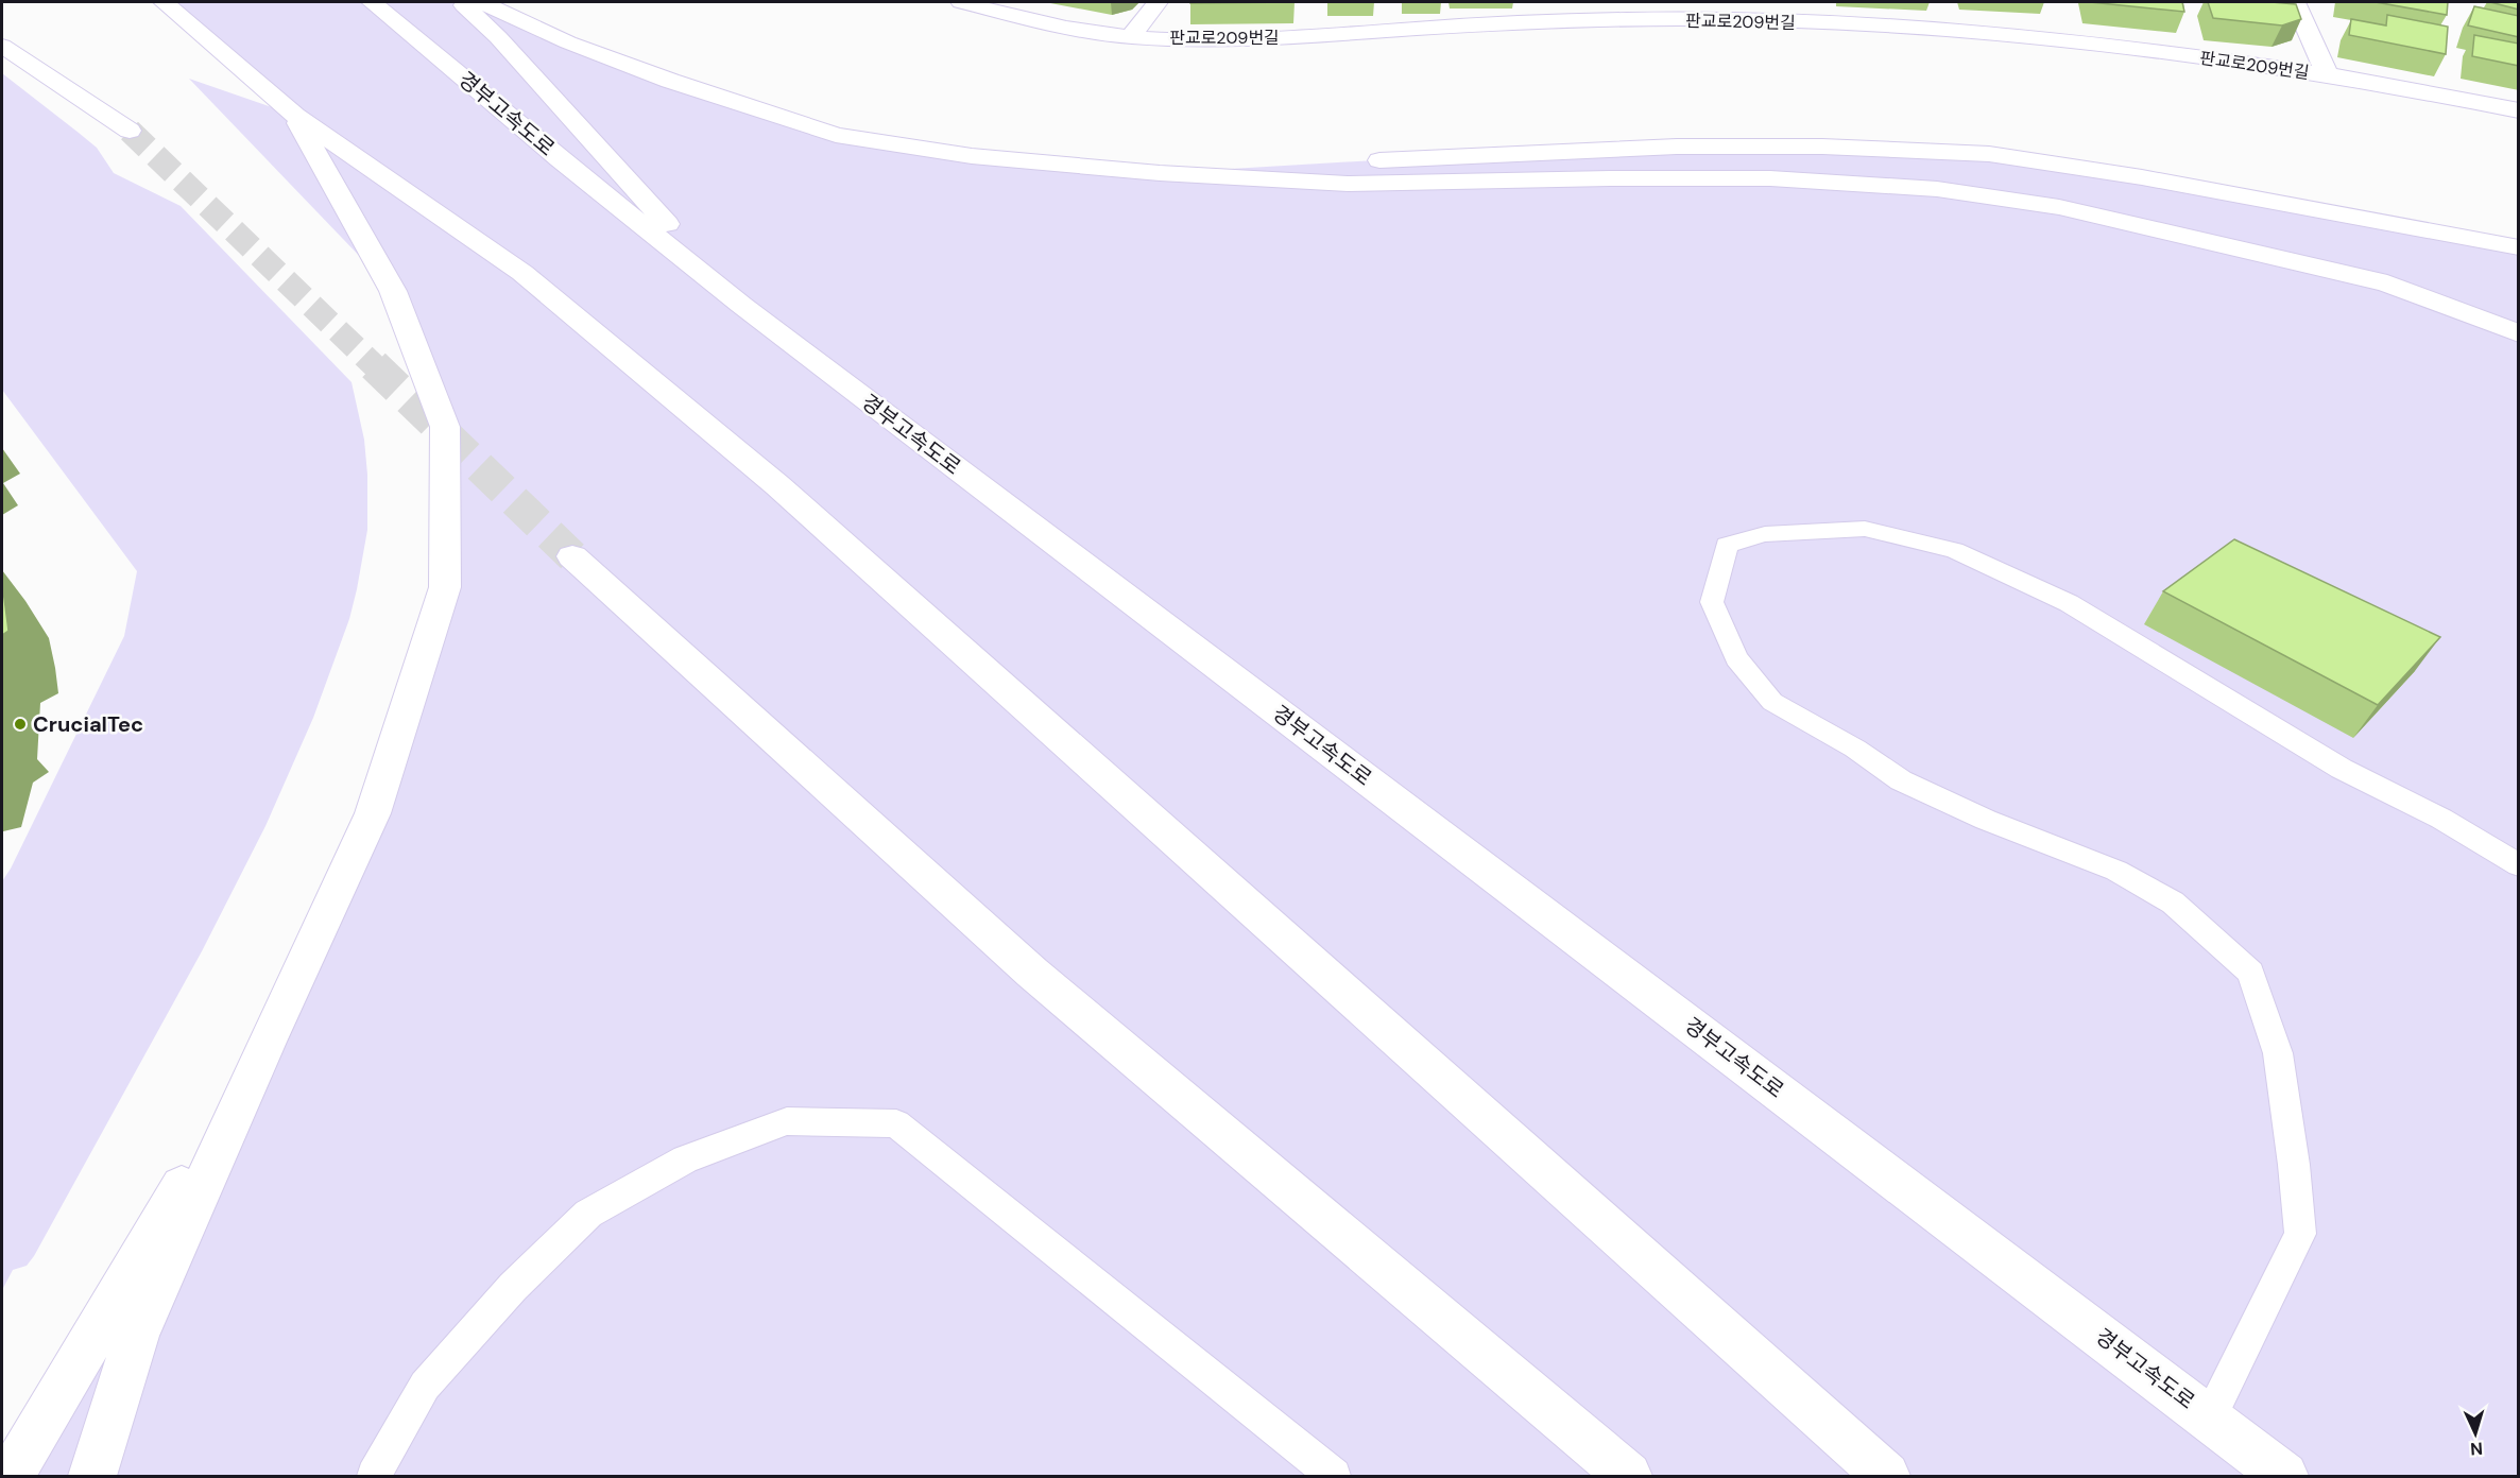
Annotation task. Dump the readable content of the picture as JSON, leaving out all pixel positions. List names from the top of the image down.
{
  "streets": {
    "main road": ["판교로209번길", "경부고속도로"]
  },
  "places": ["CrucialTec"],
  "north": "bottom"
}
